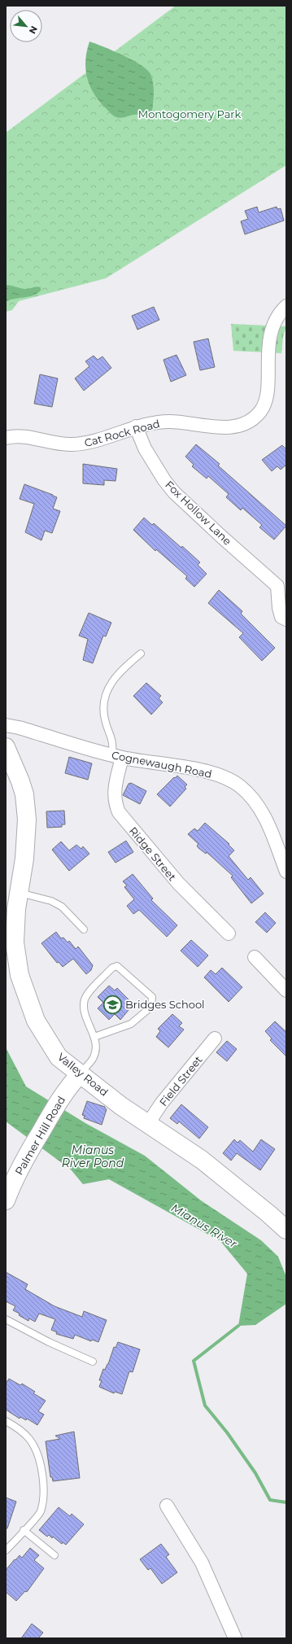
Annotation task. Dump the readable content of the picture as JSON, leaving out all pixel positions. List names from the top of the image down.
{
  "streets": {
    "main road": ["Valley Road", "Palmer Hill Road"],
    "street": [
      "Cat Rock Road",
      "Fox Hollow Lane",
      "Cognewaugh Road",
      "Ridge Street",
      "Field Street"
    ]
  },
  "crossings": [
    ["Cat Rock Road", "Fox Hollow Lane"],
    ["Cognewaugh Road", "Ridge Street"],
    ["Valley Road", "Field Street"],
    ["Valley Road", "Palmer Hill Road"]
  ],
  "water": ["Mianus River Pond", "Mianus River"],
  "parks": ["Montogomery Park"],
  "places": {
    "school or university": ["Bridges School"]
  },
  "north": "bottom right"
}
